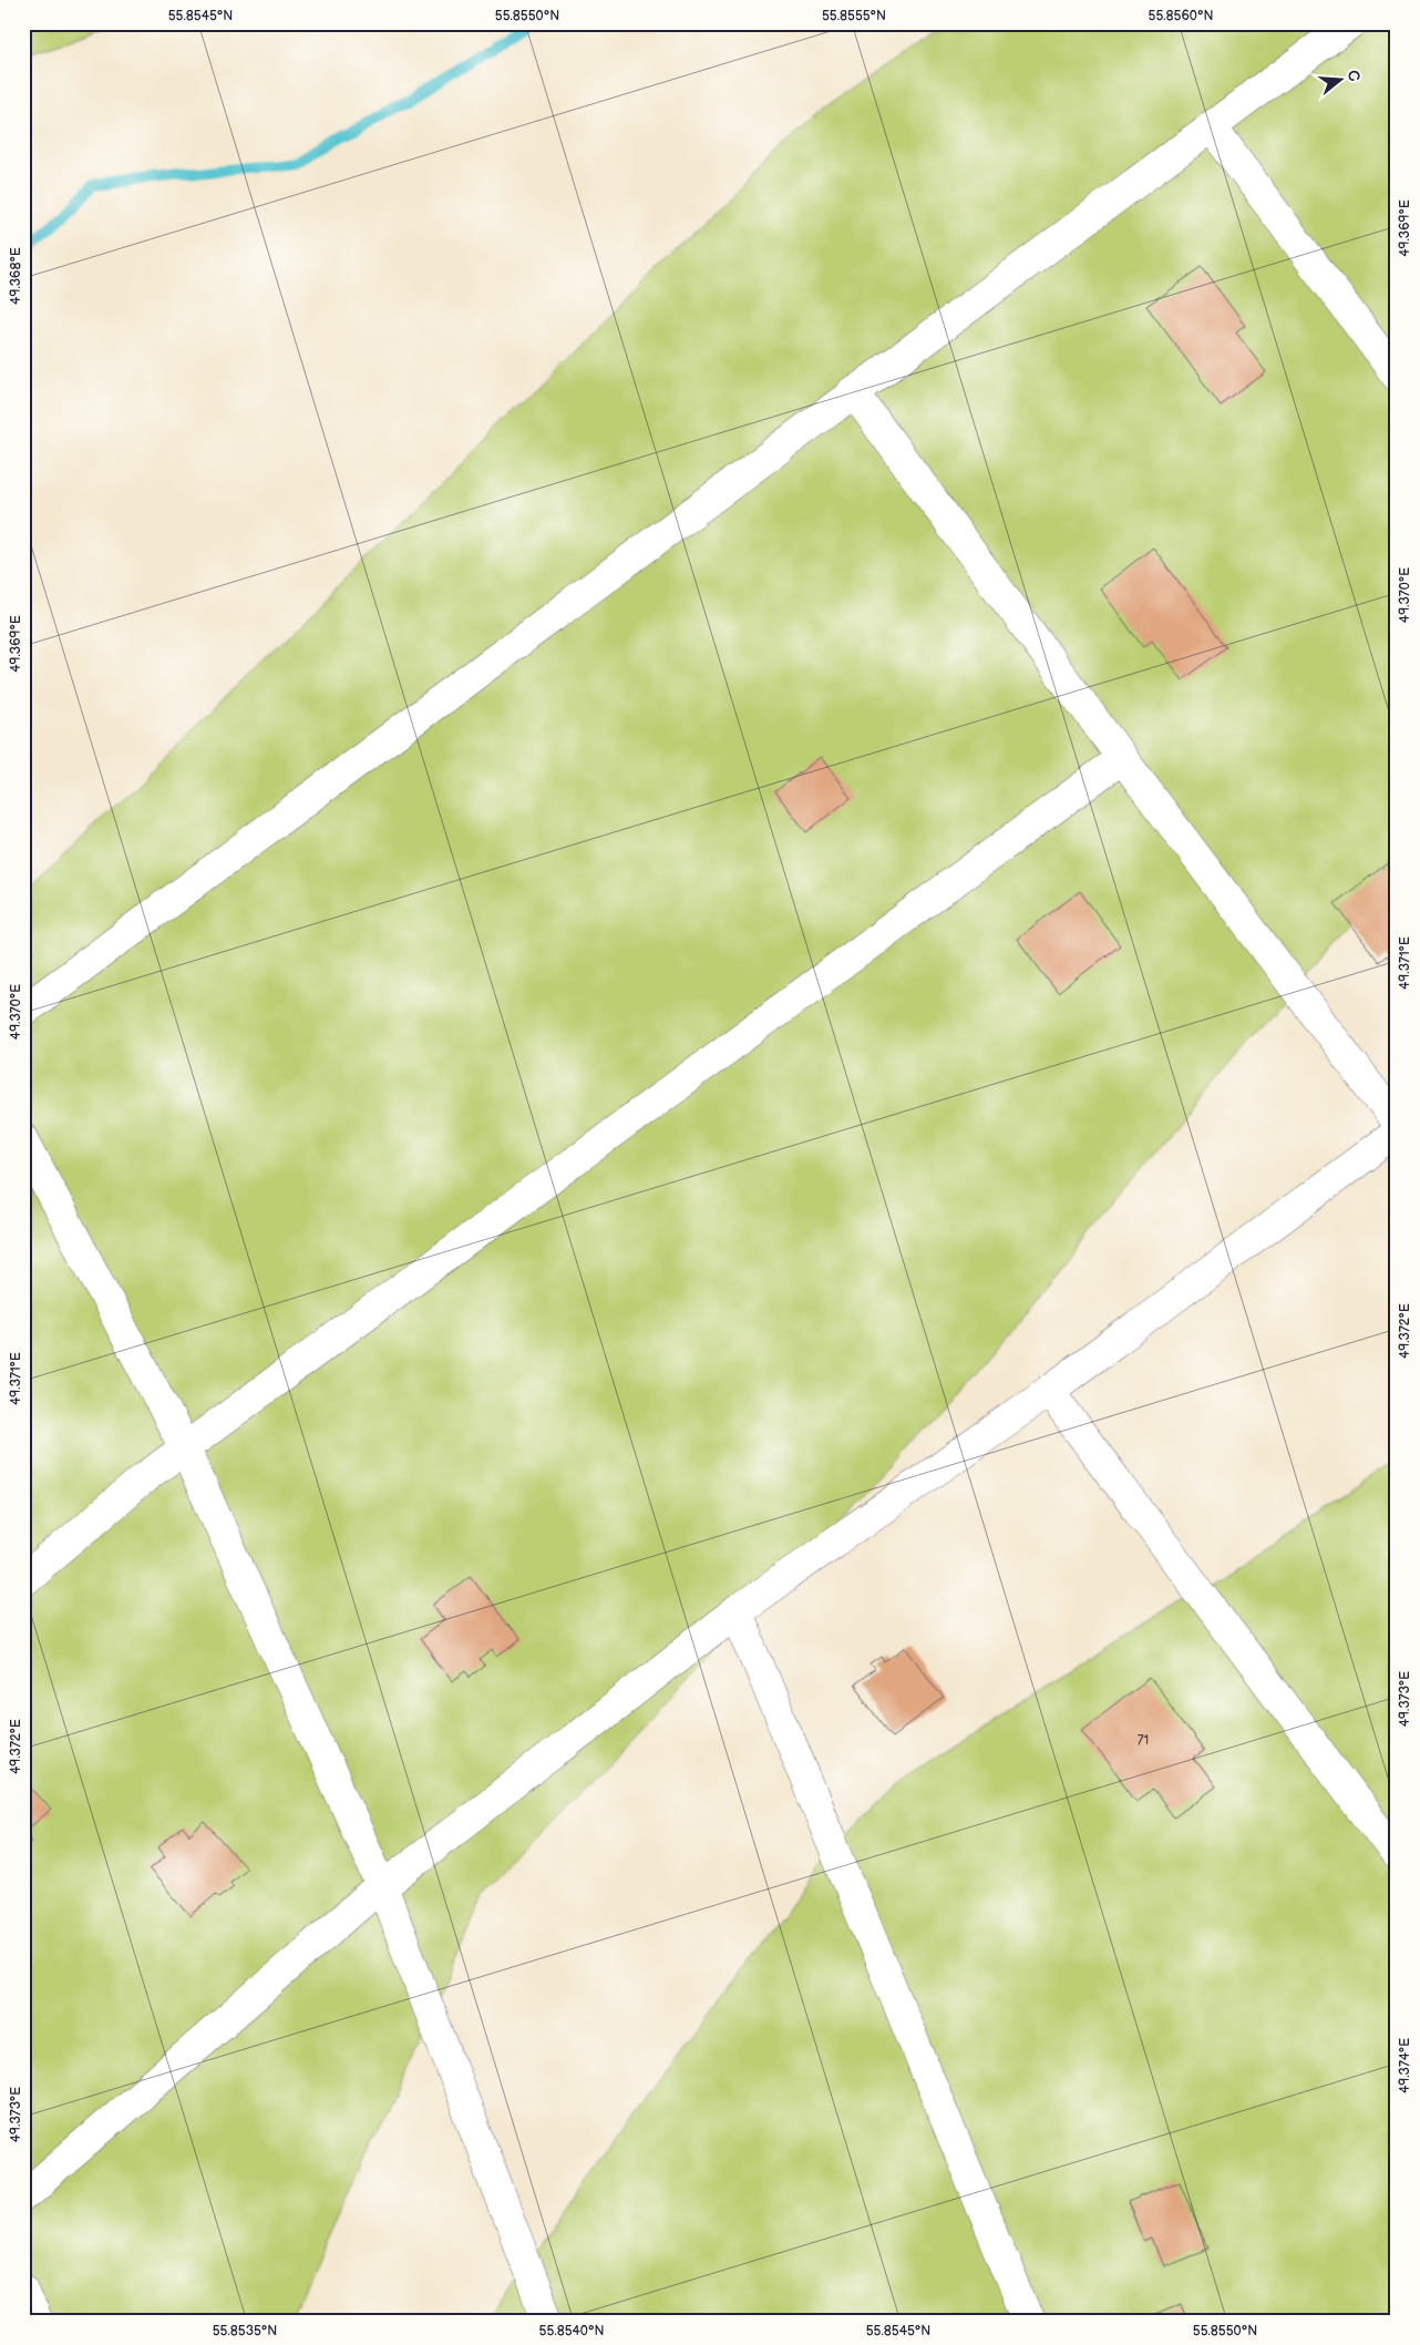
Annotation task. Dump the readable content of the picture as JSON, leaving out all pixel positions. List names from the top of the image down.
{
  "house_numbers": ["71"],
  "north": "right",
  "coordinates": [
    "55.8545°N",
    "55.8550°N",
    "55.8555°N",
    "55.8560°N",
    "49.369°E",
    "49.368°E",
    "49.370°E",
    "49.371°E",
    "49.372°E",
    "49.373°E",
    "49.374°E",
    "55.8535°N",
    "55.8540°N"
  ]
}
